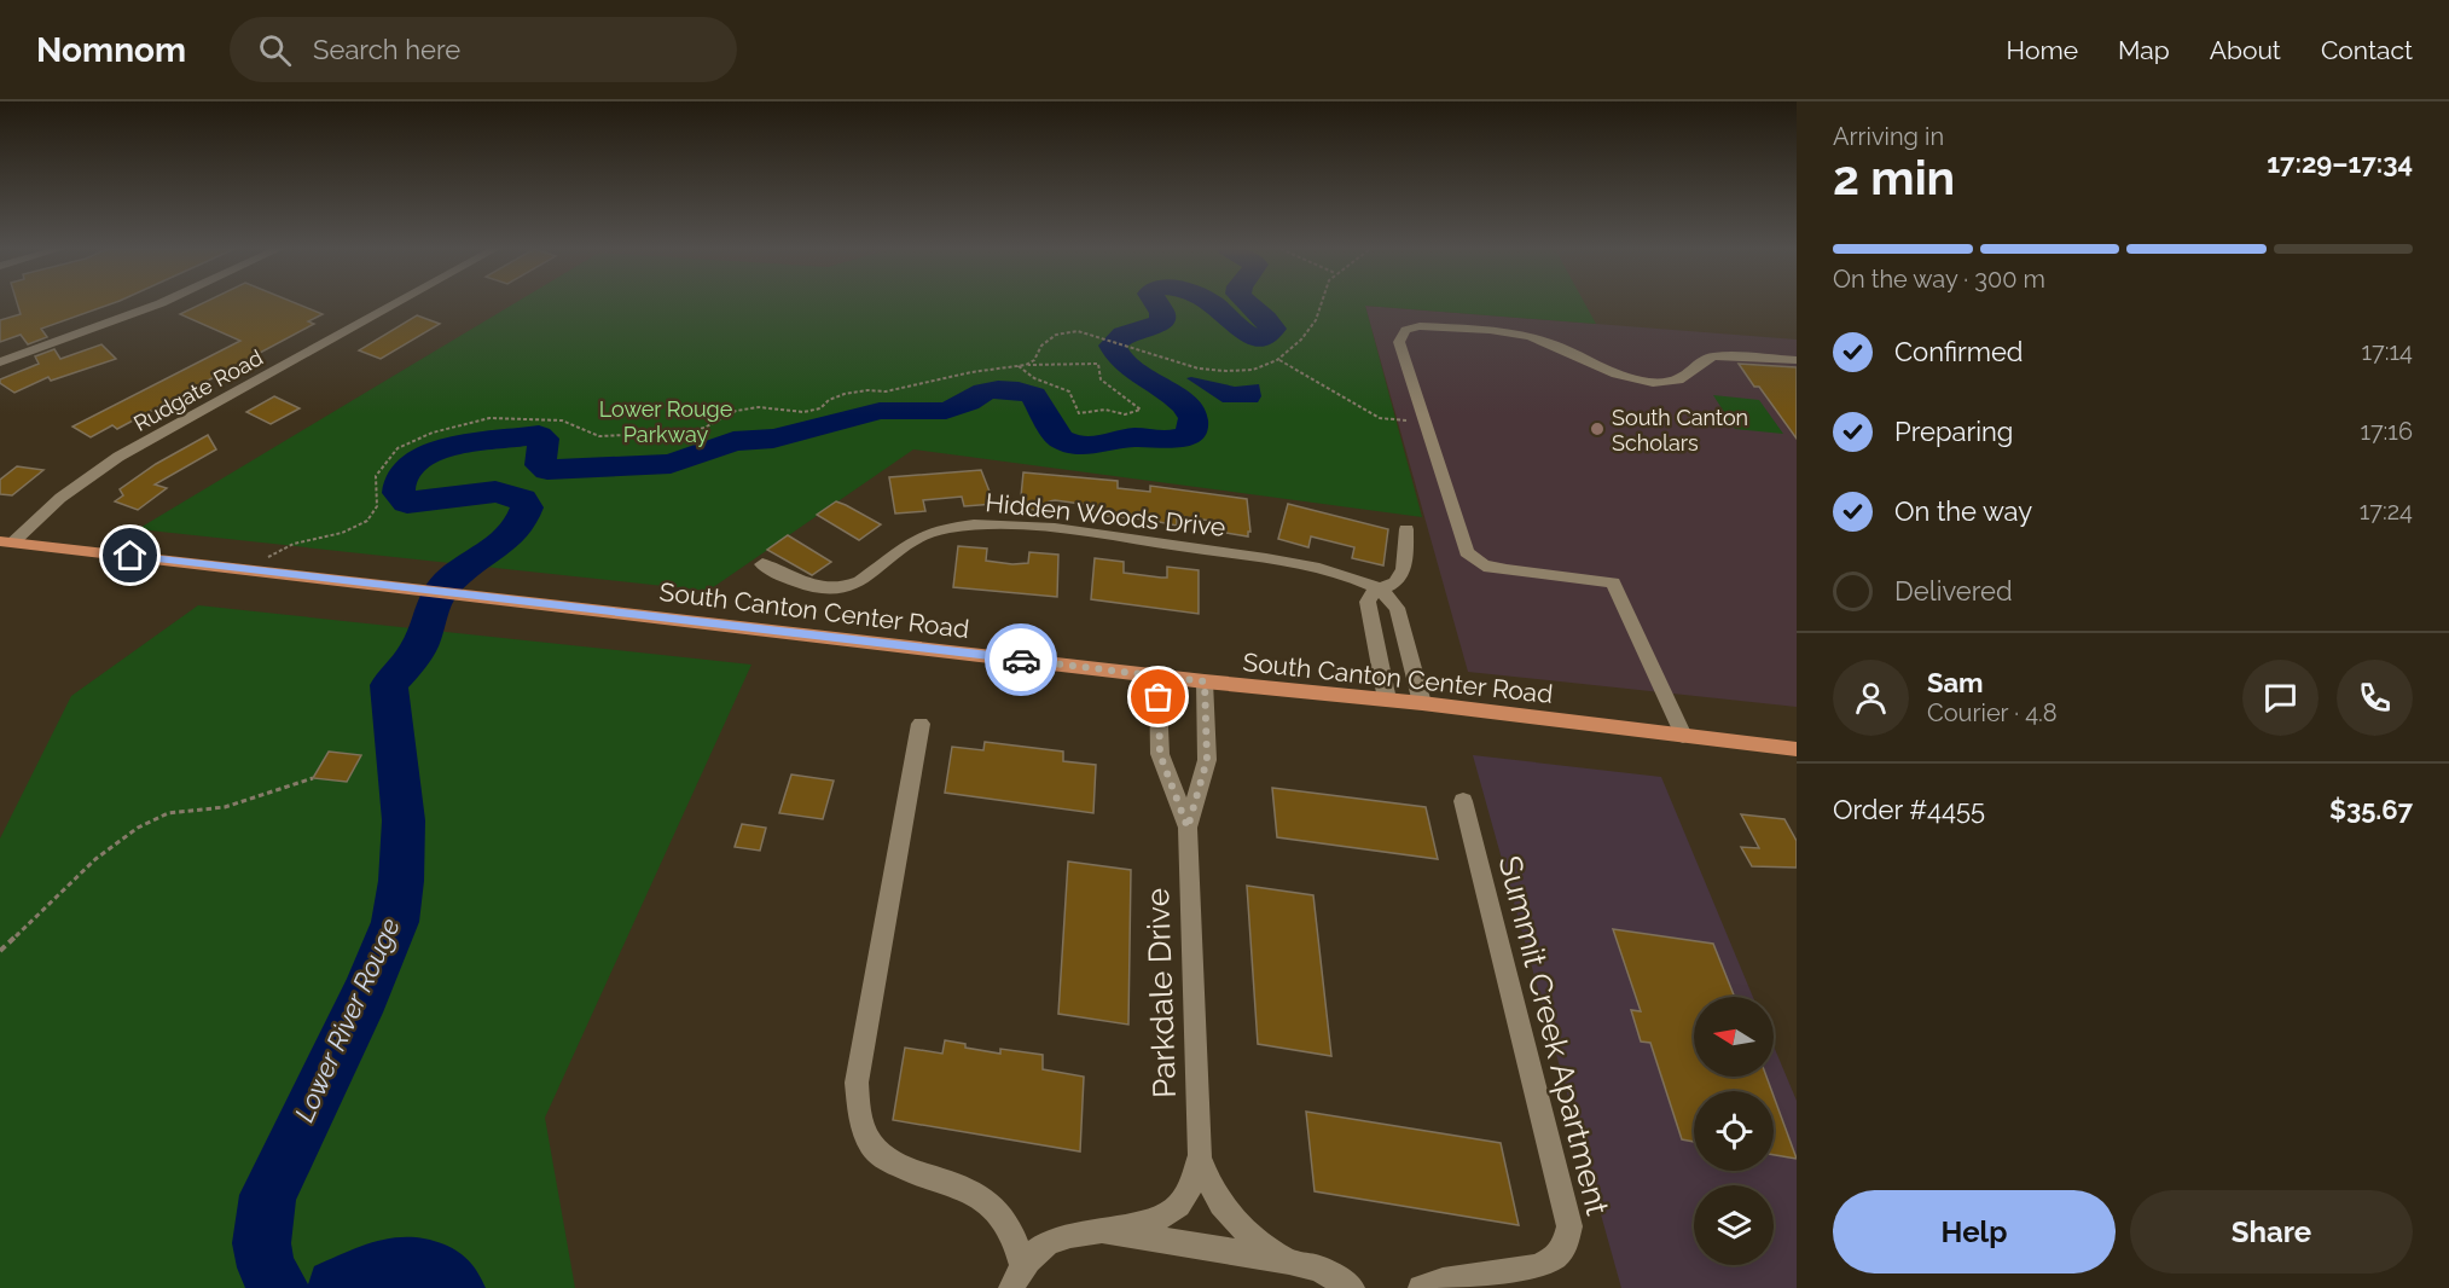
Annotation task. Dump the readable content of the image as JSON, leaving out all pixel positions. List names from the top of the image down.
{
  "streets": {
    "main road": ["South Canton Center Road"],
    "street": [
      "Rudgate Road",
      "Hidden Woods Drive",
      "Parkdale Drive",
      "Summit Creek Apartment"
    ]
  },
  "crossings": [
    ["Rudgate Road", "South Canton Center Road"],
    ["South Canton Center Road", "Parkdale Drive"]
  ],
  "water": ["Lower River Rouge"],
  "parks": ["Lower Rouge Parkway"],
  "places": ["South Canton Scholars"],
  "north": "left",
  "page": {
    "header": "Nomnom",
    "search": "Search here",
    "nav": [
      "Home",
      "Map",
      "About",
      "Contact"
    ],
    "heading": ["2 min", "Arriving in", "17:29–17:34"],
    "panel": [
      "Sam",
      "Courier · 4.8",
      "Order #4455",
      "$35.67"
    ],
    "bar": "On the way · 300 m",
    "list": [
      ["Confirmed", "17:14"],
      ["Preparing", "17:16"],
      ["On the way", "17:24"],
      "Delivered"
    ],
    "buttons": ["Help", "Share"]
  }
}
